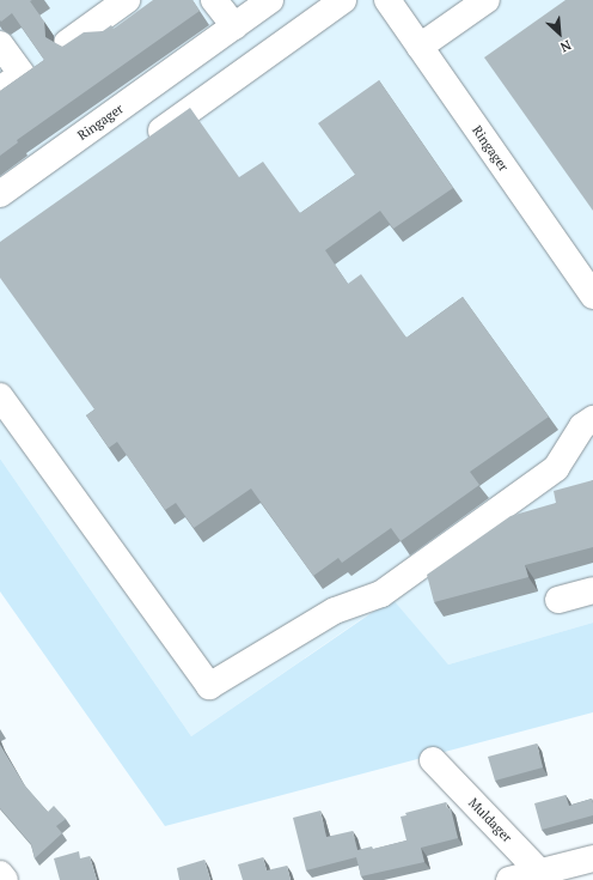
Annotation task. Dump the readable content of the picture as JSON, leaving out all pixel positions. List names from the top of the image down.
{
  "streets": {
    "street": ["Ringager", "Muldager"]
  },
  "north": "bottom right"
}
